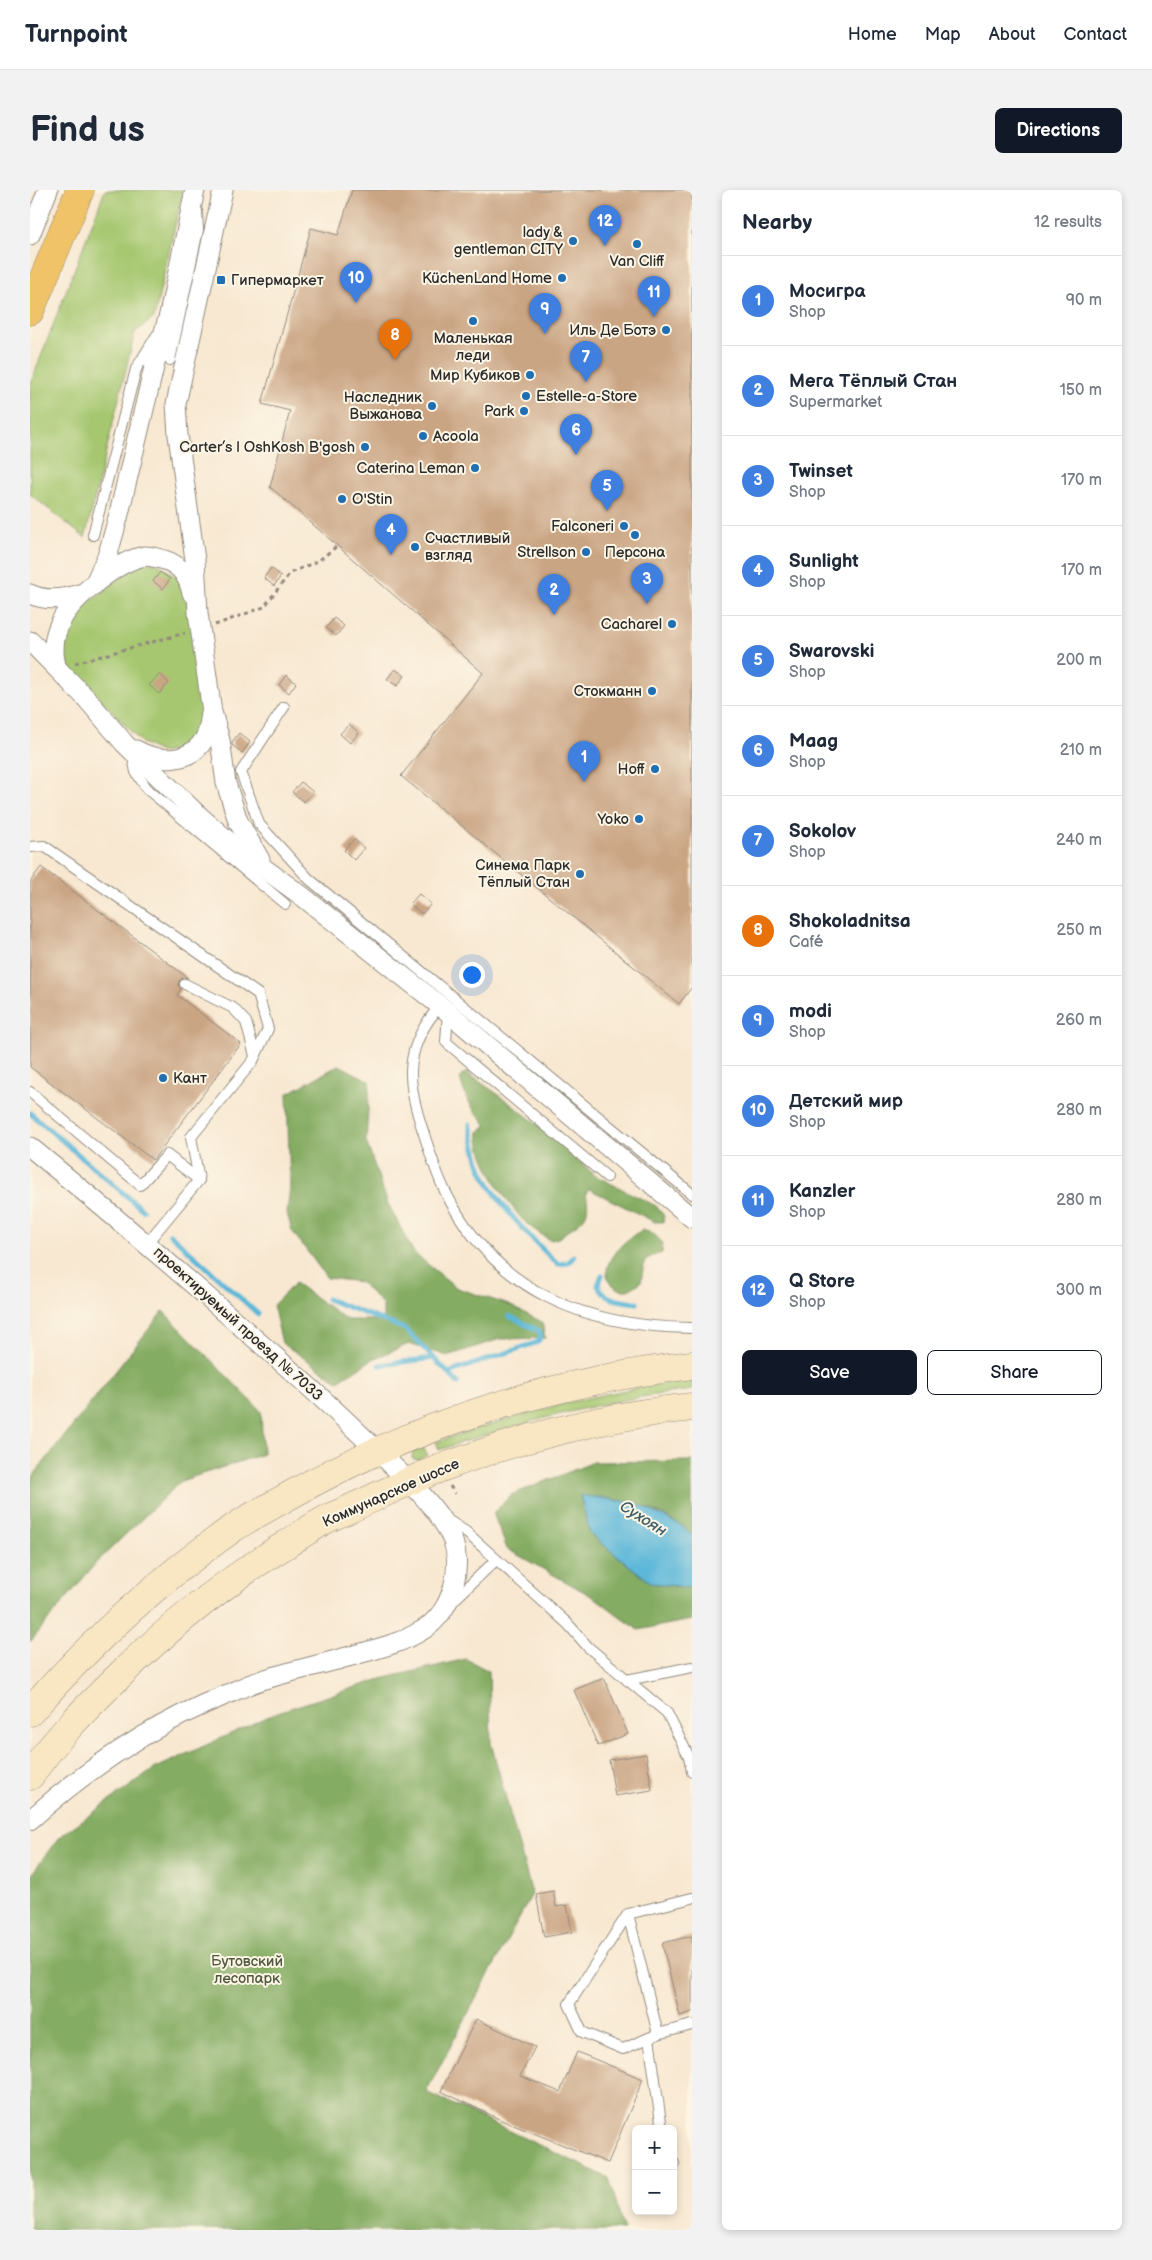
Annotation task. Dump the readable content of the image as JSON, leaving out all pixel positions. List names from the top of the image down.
{
  "streets": {
    "main road": ["Коммунарское шоссе"],
    "street": ["проектируемый проезд № 7033"]
  },
  "crossings": [
    ["проектируемый проезд № 7033", "Коммунарское шоссе"]
  ],
  "water": ["Сухоян"],
  "parks": ["Бутовский лесопарк"],
  "places": {
    "other": [
      "lady & gentleman CITY",
      "Van Cliff",
      "KüchenLand Home",
      "Маленькая леди",
      "Иль Де Ботэ",
      "Мир Кубиков",
      "Estelle-a-Store",
      "Наследник Выжанова",
      "Park",
      "Acoola",
      "Carter’s | OshKosh B'gosh",
      "Caterina Leman",
      "O'Stin",
      "Falconeri",
      "Персона",
      "Счастливый взгляд",
      "Strellson",
      "Cacharel",
      "Стокманн",
      "Hoff",
      "Yoko",
      "Синема Парк Тёплый Стан",
      "Кант"
    ],
    "transit": ["Гипермаркет"]
  },
  "page": {
    "header": "Turnpoint",
    "nav": [
      "Home",
      "Map",
      "About",
      "Contact"
    ],
    "buttons": [
      "Directions",
      ["Save", "Share"]
    ],
    "title": "Find us",
    "heading": ["Nearby", "12 results"],
    "pins": [
      "12",
      "10",
      "11",
      "9",
      "8",
      "7",
      "6",
      "5",
      "4",
      "3",
      "2",
      "1"
    ],
    "list": [
      {
        "mark": "1",
        "name": "Мосигра",
        "note": "Shop",
        "value": "90 m"
      },
      {
        "mark": "2",
        "name": "Мега Тёплый Cтан",
        "note": "Supermarket",
        "value": "150 m"
      },
      {
        "mark": "3",
        "name": "Twinset",
        "note": "Shop",
        "value": "170 m"
      },
      {
        "mark": "4",
        "name": "Sunlight",
        "note": "Shop",
        "value": "170 m"
      },
      {
        "mark": "5",
        "name": "Swarovski",
        "note": "Shop",
        "value": "200 m"
      },
      {
        "mark": "6",
        "name": "Maag",
        "note": "Shop",
        "value": "210 m"
      },
      {
        "mark": "7",
        "name": "Sokolov",
        "note": "Shop",
        "value": "240 m"
      },
      {
        "mark": "8",
        "name": "Shokoladnitsa",
        "note": "Café",
        "value": "250 m"
      },
      {
        "mark": "9",
        "name": "modi",
        "note": "Shop",
        "value": "260 m"
      },
      {
        "mark": "10",
        "name": "Детский мир",
        "note": "Shop",
        "value": "280 m"
      },
      {
        "mark": "11",
        "name": "Kanzler",
        "note": "Shop",
        "value": "280 m"
      },
      {
        "mark": "12",
        "name": "Q Store",
        "note": "Shop",
        "value": "300 m"
      }
    ],
    "map_buttons": ["+", "−"]
  }
}
